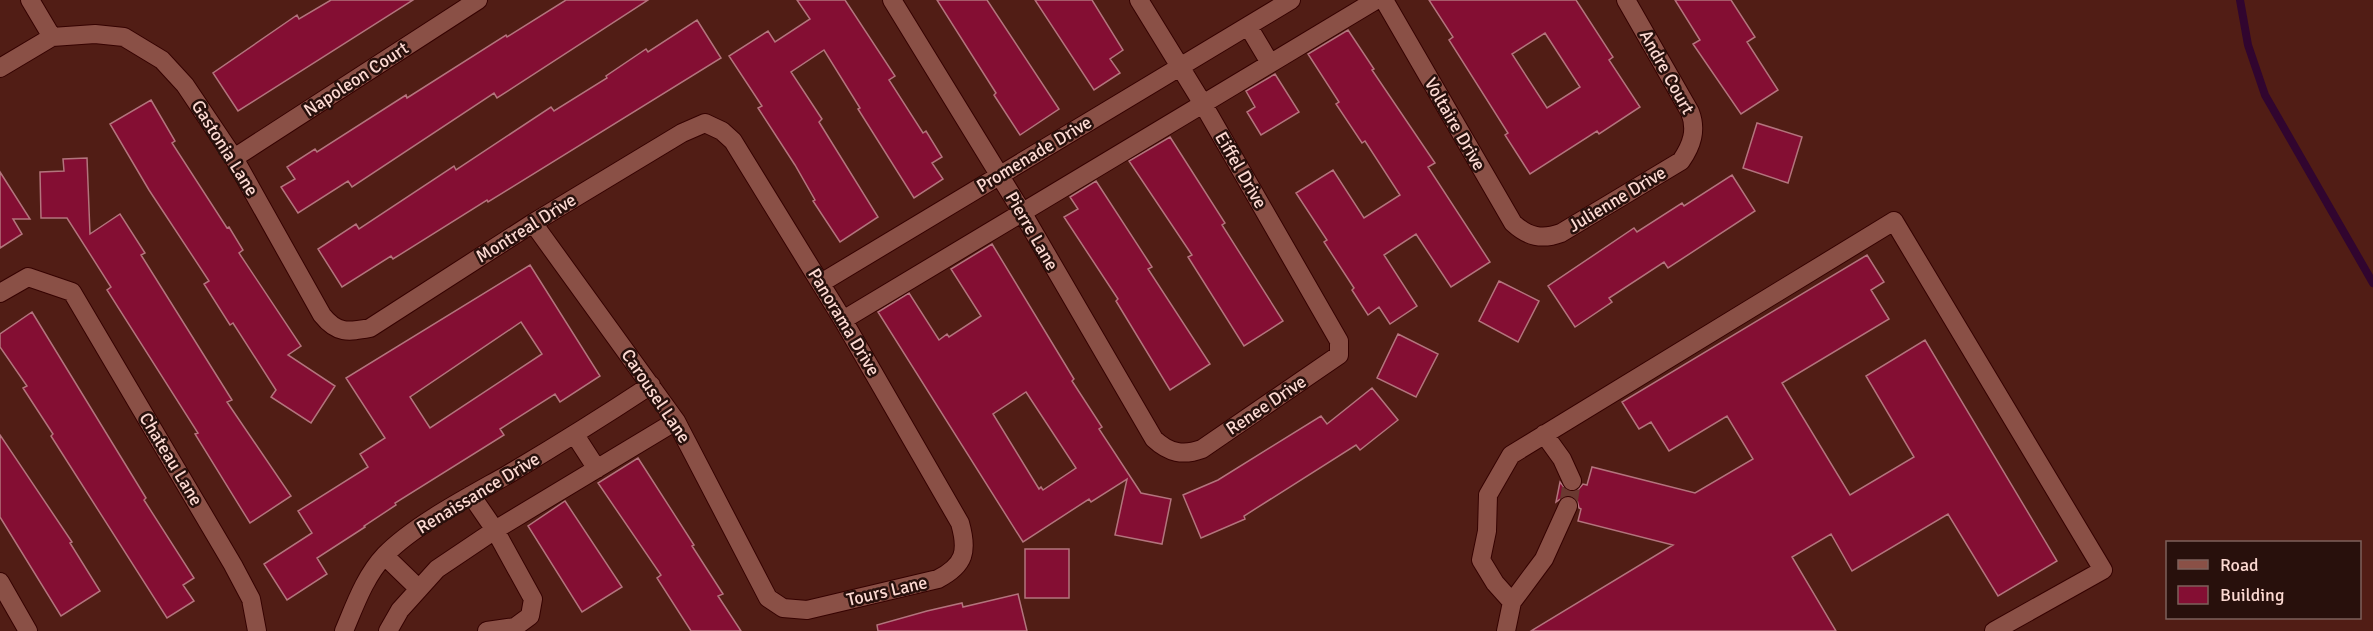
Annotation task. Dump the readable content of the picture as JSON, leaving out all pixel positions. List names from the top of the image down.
{
  "streets": {
    "street": [
      "Andre Court",
      "Napoleon Court",
      "Voltaire Drive",
      "Gastonia Lane",
      "Promenade Drive",
      "Eiffel Drive",
      "Julienne Drive",
      "Montreal Drive",
      "Pierre Lane",
      "Panorama Drive",
      "Carousel Lane",
      "Renee Drive",
      "Chateau Lane",
      "Renaissance Drive",
      "Tours Lane"
    ]
  },
  "crossings": [
    ["Andre Court", "Julienne Drive"],
    ["Napoleon Court", "Gastonia Lane"],
    ["Voltaire Drive", "Julienne Drive"],
    ["Gastonia Lane", "Montreal Drive"],
    ["Promenade Drive", "Eiffel Drive"],
    ["Promenade Drive", "Pierre Lane"],
    ["Promenade Drive", "Panorama Drive"],
    ["Eiffel Drive", "Renee Drive"],
    ["Montreal Drive", "Panorama Drive"],
    ["Montreal Drive", "Carousel Lane"],
    ["Pierre Lane", "Renee Drive"],
    ["Panorama Drive", "Tours Lane"],
    ["Carousel Lane", "Renaissance Drive"],
    ["Carousel Lane", "Tours Lane"]
  ],
  "legend": ["Road", "Building"]
}
